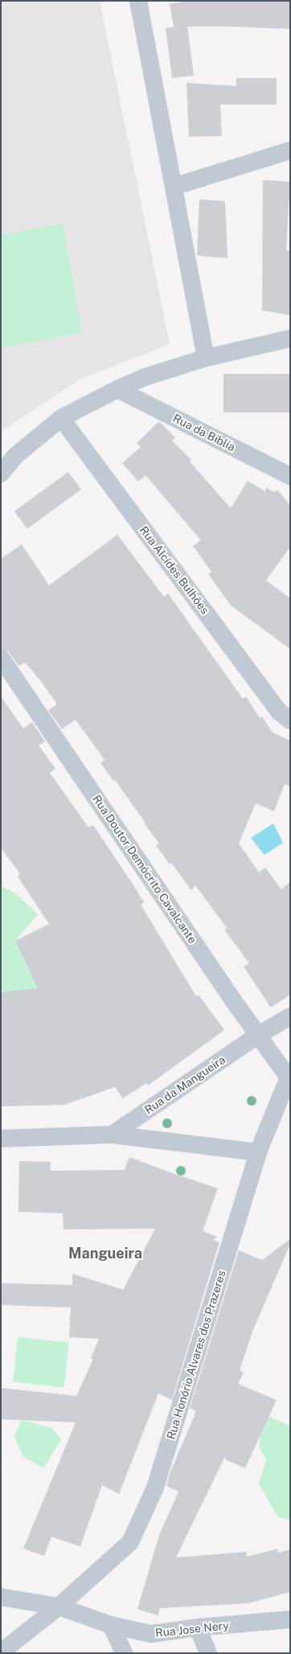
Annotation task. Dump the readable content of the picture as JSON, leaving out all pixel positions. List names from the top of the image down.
{
  "streets": {
    "street": [
      "Rua da Biblía",
      "Rua Alcídes Bulhões",
      "Rua Doutor Demócrito Cavalcante",
      "Rua da Mangueira",
      "Rua Honório Alvares dos Prazeres",
      "Rua Jose Nery"
    ]
  },
  "crossings": [
    ["Rua Doutor Demócrito Cavalcante", "Rua da Mangueira"],
    ["Rua Doutor Demócrito Cavalcante", "Rua Honório Alvares dos Prazeres"],
    ["Rua Honório Alvares dos Prazeres", "Rua Jose Nery"]
  ],
  "districts": ["Mangueira"]
}
